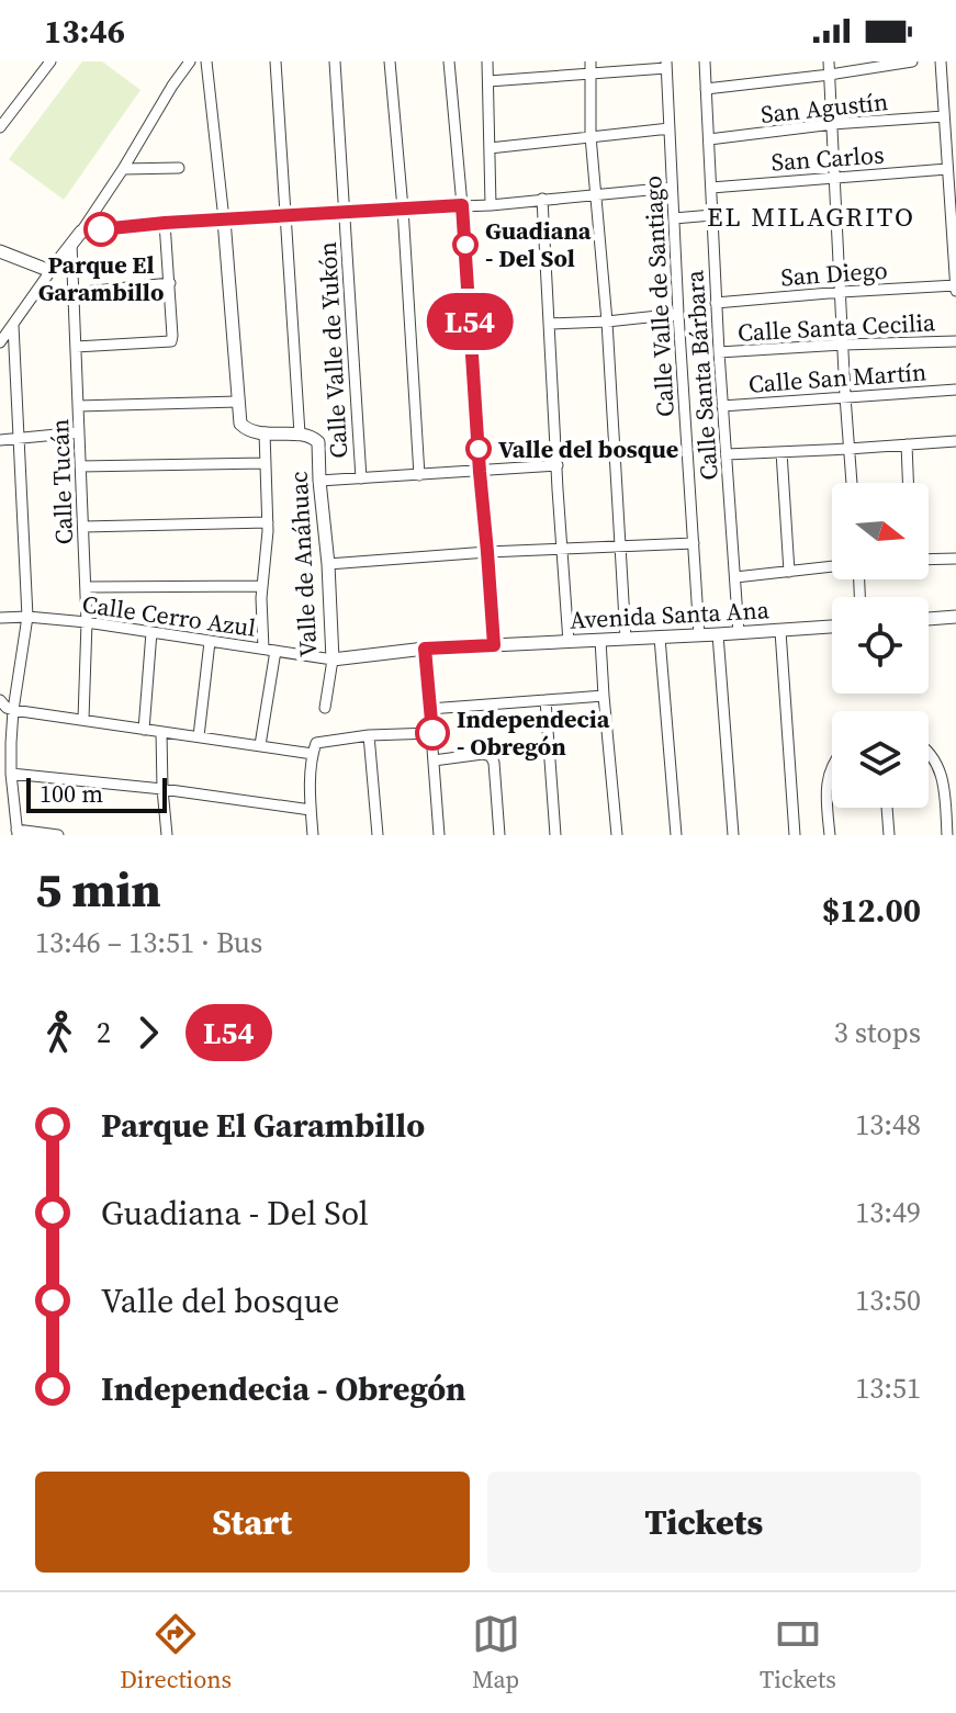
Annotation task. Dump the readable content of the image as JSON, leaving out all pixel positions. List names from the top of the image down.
{
  "streets": {
    "street": [
      "San Agustín",
      "San Carlos",
      "San Diego",
      "Calle Valle de Santiago",
      "Calle Santa Cecilia",
      "Calle Valle de Yukón",
      "Calle Santa Bárbara",
      "Calle San Martín",
      "Calle Tucán",
      "Valle de Anáhuac",
      "Avenida Santa Ana",
      "Calle Cerro Azul"
    ]
  },
  "crossings": [
    ["San Agustín", "Calle Santa Bárbara"],
    ["San Carlos", "Calle Santa Bárbara"],
    ["San Diego", "Calle Santa Bárbara"],
    ["Calle Valle de Santiago", "Avenida Santa Ana"],
    ["Calle Santa Cecilia", "Calle Santa Bárbara"],
    ["Calle Santa Bárbara", "Calle San Martín"],
    ["Calle Santa Bárbara", "Avenida Santa Ana"],
    ["Calle Tucán", "Calle Cerro Azul"],
    ["Valle de Anáhuac", "Avenida Santa Ana"],
    ["Valle de Anáhuac", "Calle Cerro Azul"],
    ["Avenida Santa Ana", "Calle Cerro Azul"]
  ],
  "districts": ["EL MILAGRITO"],
  "places": [
    "Parque El Garambillo",
    "Guadiana - Del Sol",
    "Valle del bosque",
    "Independecia - Obregón"
  ],
  "lines": ["bus line L54"],
  "scale_bar": "100 m",
  "north": "right",
  "page": {
    "status": "13:46",
    "on_map": "L54",
    "scale": "100 m",
    "heading": ["5 min", "13:46 – 13:51 · Bus", "$12.00"],
    "legs": ["2", "L54", "3 stops"],
    "list": [
      {
        "name": "Parque El Garambillo",
        "value": "13:48"
      },
      {
        "name": "Guadiana - Del Sol",
        "value": "13:49"
      },
      {
        "name": "Valle del bosque",
        "value": "13:50"
      },
      {
        "name": "Independecia - Obregón",
        "value": "13:51"
      }
    ],
    "buttons": ["Start", "Tickets"],
    "tabs": ["Directions", "Map", "Tickets"]
  }
}
